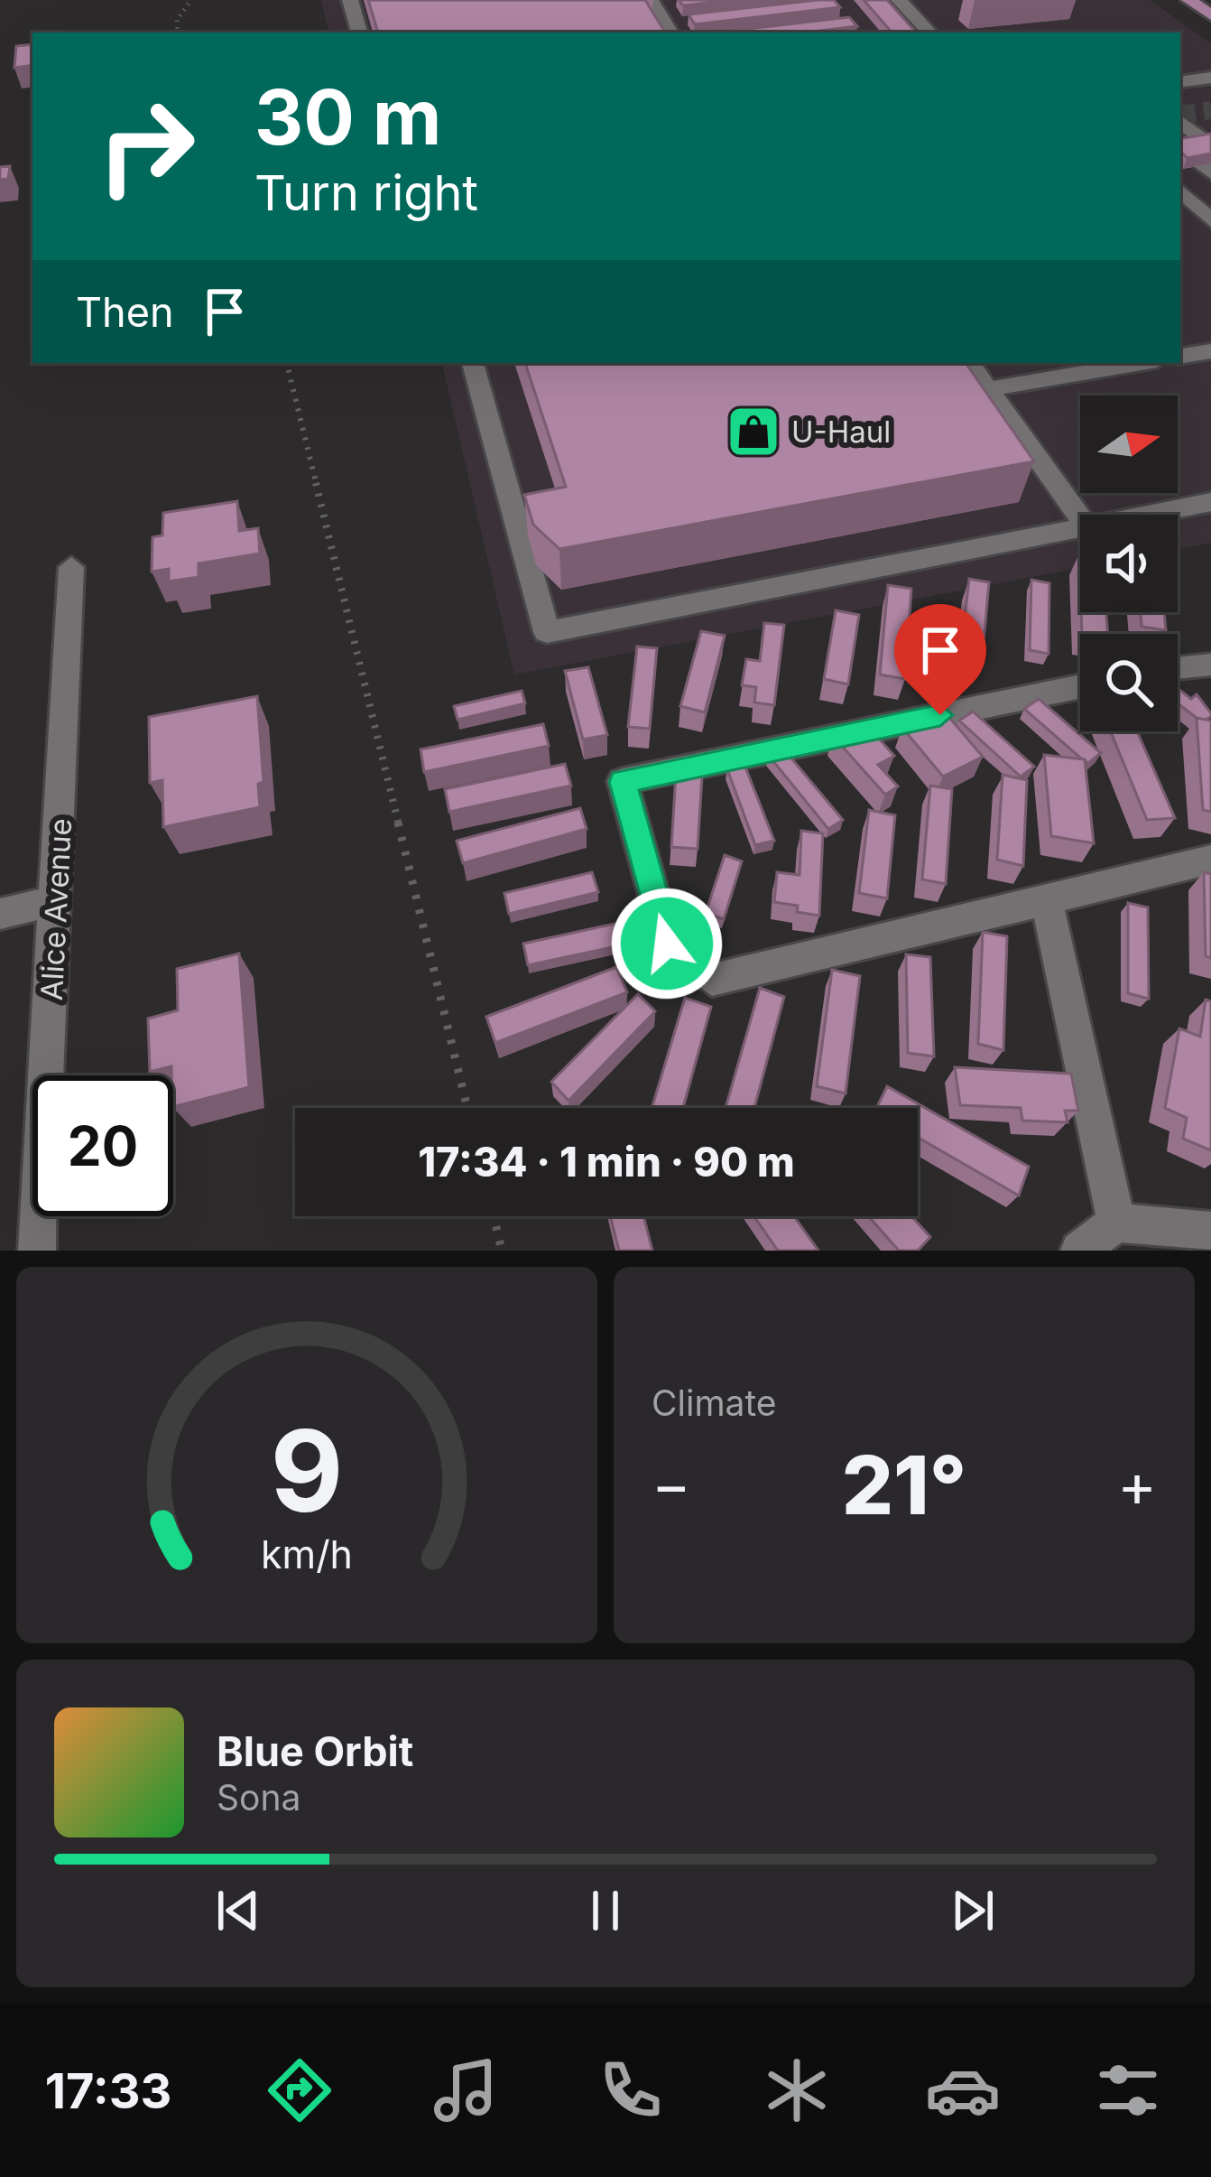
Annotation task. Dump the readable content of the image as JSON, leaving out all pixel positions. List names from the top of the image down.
{
  "streets": {
    "street": ["Alice Avenue"]
  },
  "places": {
    "shop": ["U-Haul"]
  },
  "north": "right",
  "page": {
    "turn": ["30 m", "Turn right"],
    "then": "Then",
    "limit": "20",
    "trip": "17:34 · 1 min · 90 m",
    "tile": "Climate",
    "heat": ["−", "21°", "+"],
    "song": ["Blue Orbit", "Sona"],
    "tabs": "17:33",
    "gauge": ["9", "km/h"]
  }
}
